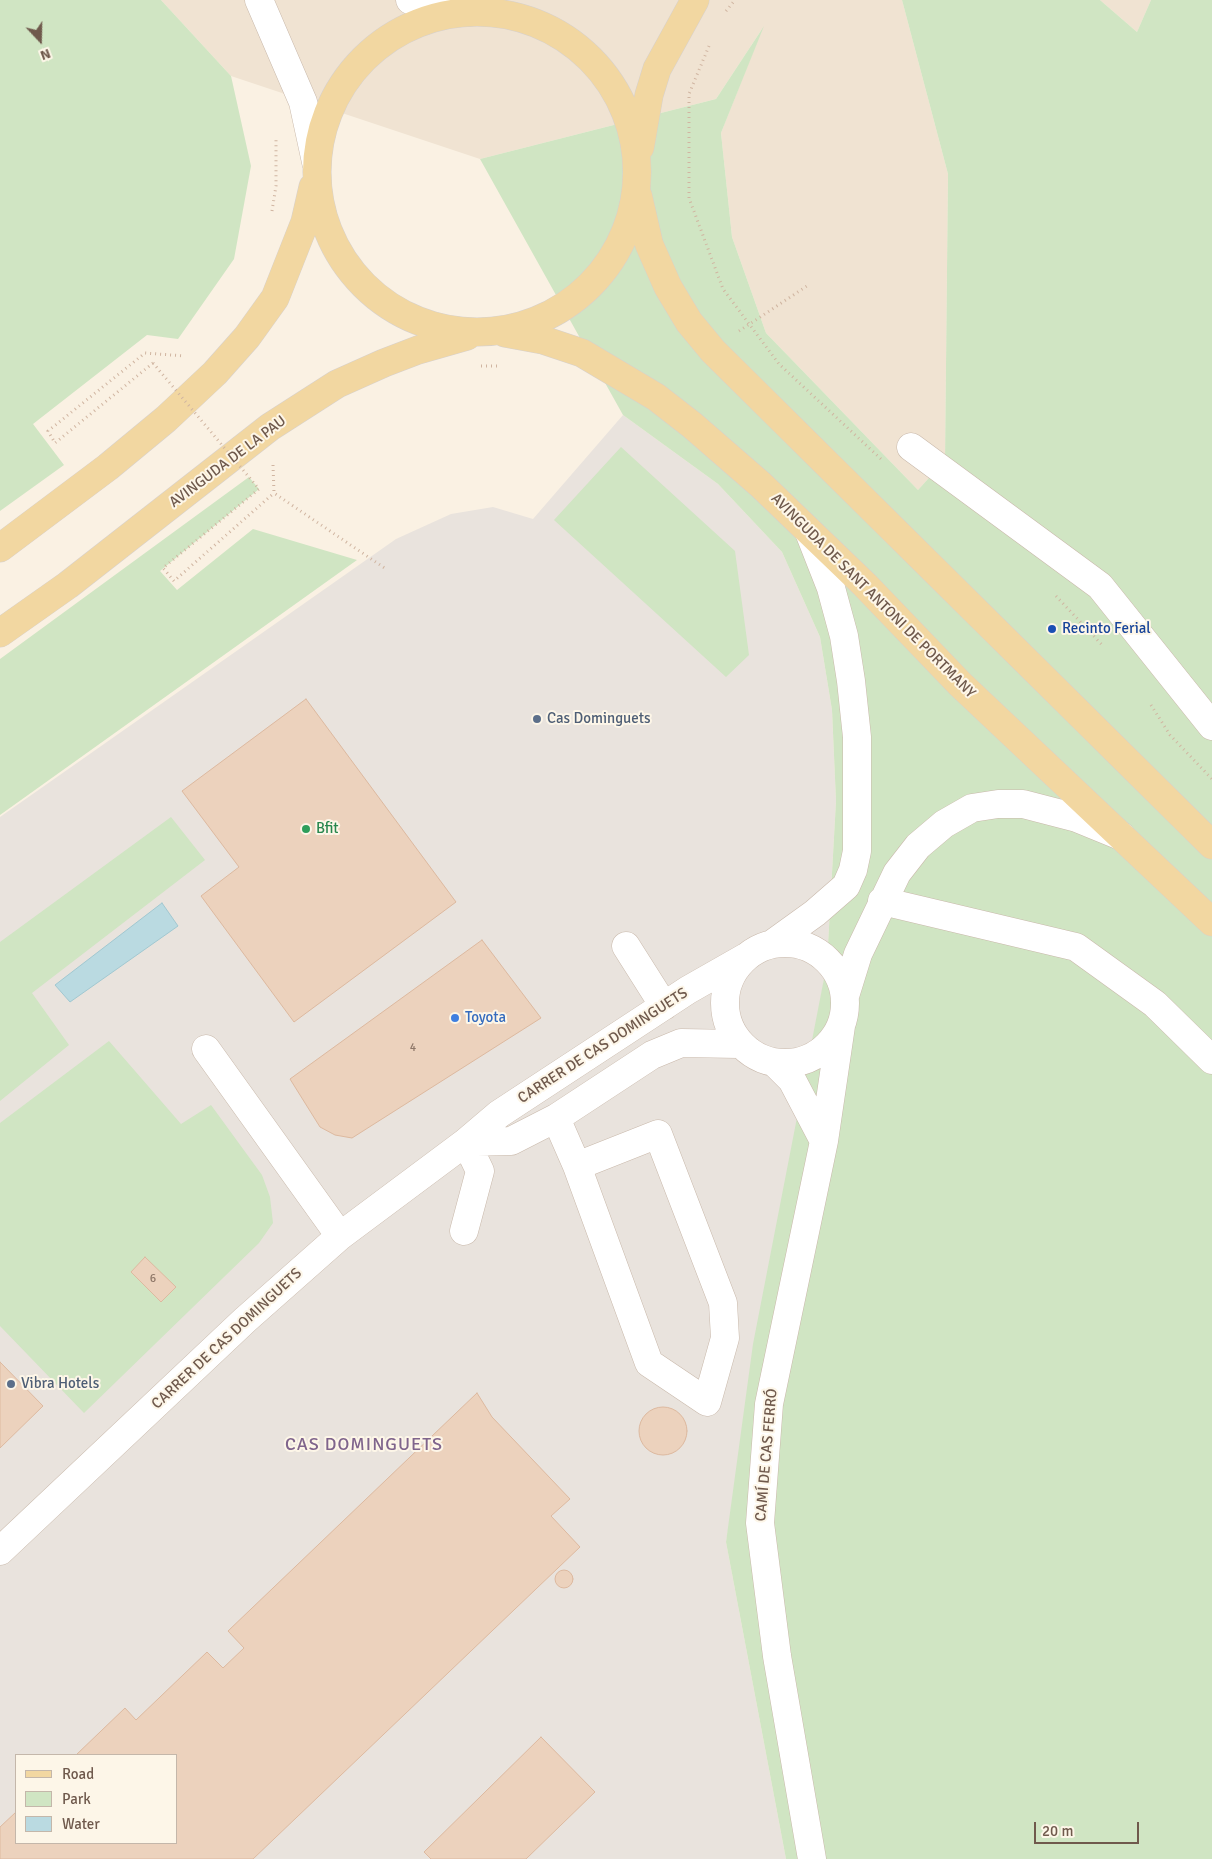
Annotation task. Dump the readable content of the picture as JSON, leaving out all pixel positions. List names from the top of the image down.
{
  "streets": {
    "main road": ["AVINGUDA DE LA PAU", "AVINGUDA DE SANT ANTONI DE PORTMANY"],
    "street": ["CARRER DE CAS DOMINGUETS", "CAMÍ DE CAS FERRÓ"]
  },
  "crossings": [
    ["AVINGUDA DE LA PAU", "AVINGUDA DE SANT ANTONI DE PORTMANY"],
    ["CARRER DE CAS DOMINGUETS", "CAMÍ DE CAS FERRÓ"]
  ],
  "districts": ["CAS DOMINGUETS"],
  "places": [
    "Recinto Ferial",
    "Cas Dominguets",
    "Bfit",
    "Toyota",
    "Vibra Hotels"
  ],
  "house_numbers": ["4", "6"],
  "legend": ["Road", "Park", "Water"],
  "scale_bar": "20 m",
  "north": "bottom"
}
